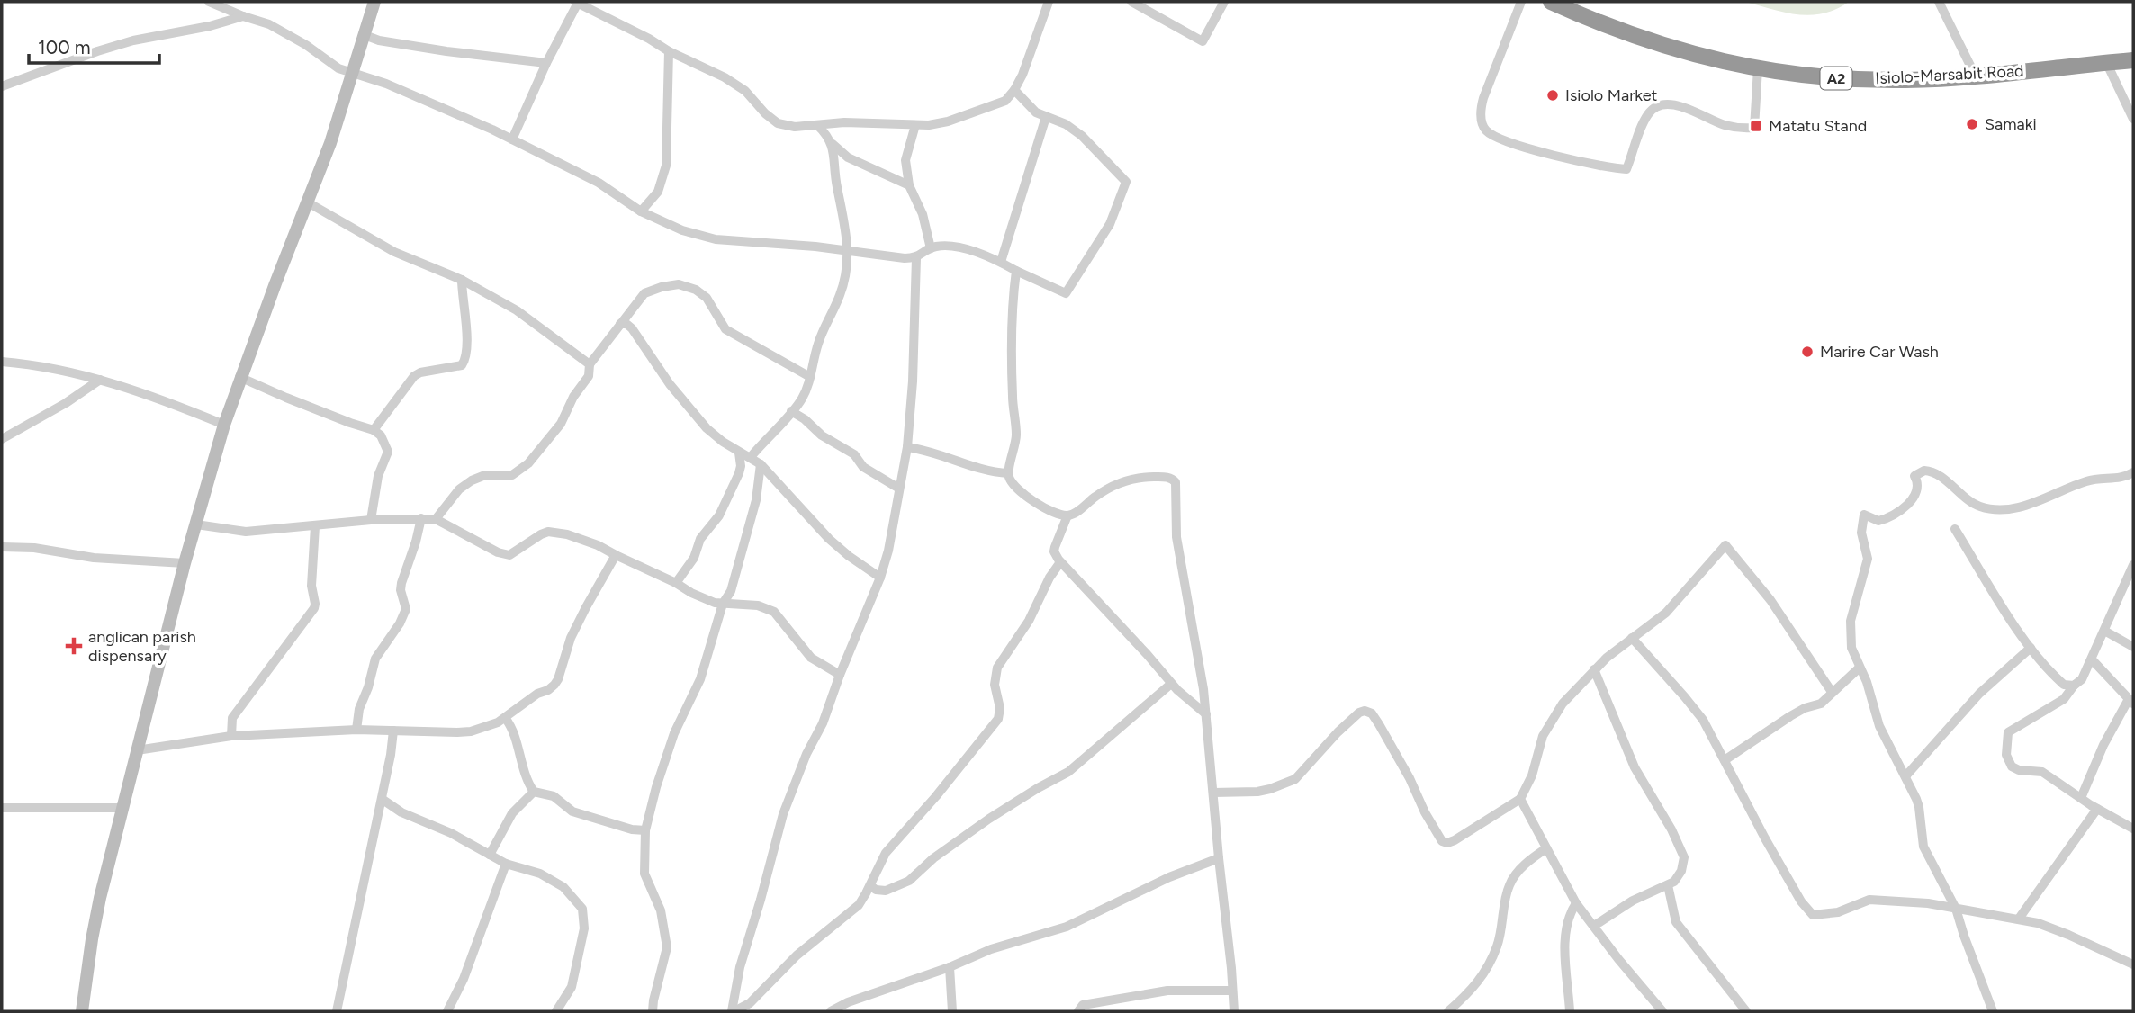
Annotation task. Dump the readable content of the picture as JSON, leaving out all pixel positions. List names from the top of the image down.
{
  "streets": {
    "highway": ["Isiolo-Marsabit Road", "A2"]
  },
  "places": {
    "other": ["Isiolo Market", "Samaki", "Marire Car Wash"],
    "transit": ["Matatu Stand"],
    "health": ["anglican parish dispensary"]
  },
  "scale_bar": "100 m"
}
